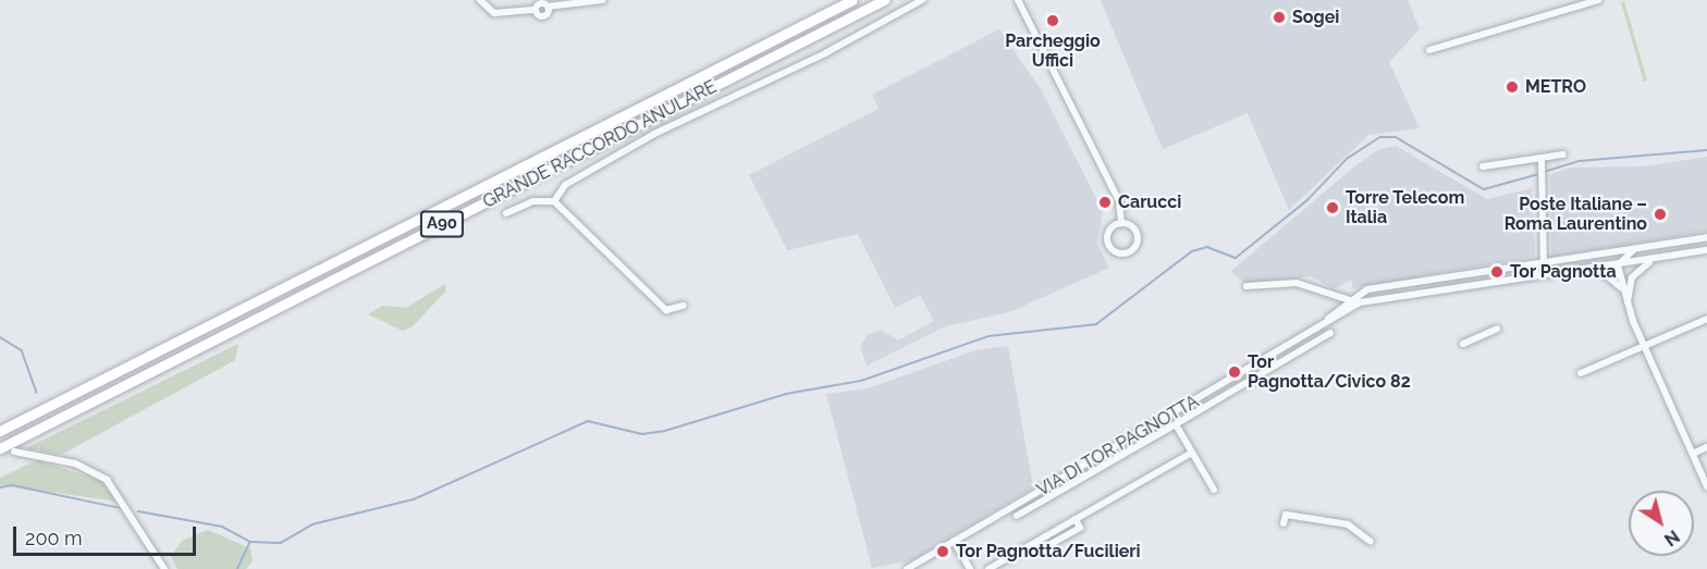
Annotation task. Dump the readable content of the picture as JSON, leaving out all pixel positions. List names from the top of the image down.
{
  "streets": {
    "highway": ["GRANDE RACCORDO ANULARE", "A90"],
    "street": ["VIA DI TOR PAGNOTTA"]
  },
  "places": [
    "Sogei",
    "Parcheggio Uffici",
    "METRO",
    "Carucci",
    "Torre Telecom Italia",
    "Poste Italiane – Roma Laurentino",
    "Tor Pagnotta",
    "Tor Pagnotta/Civico 82",
    "Tor Pagnotta/Fucilieri"
  ],
  "scale_bar": "200 m",
  "north": "bottom right"
}
